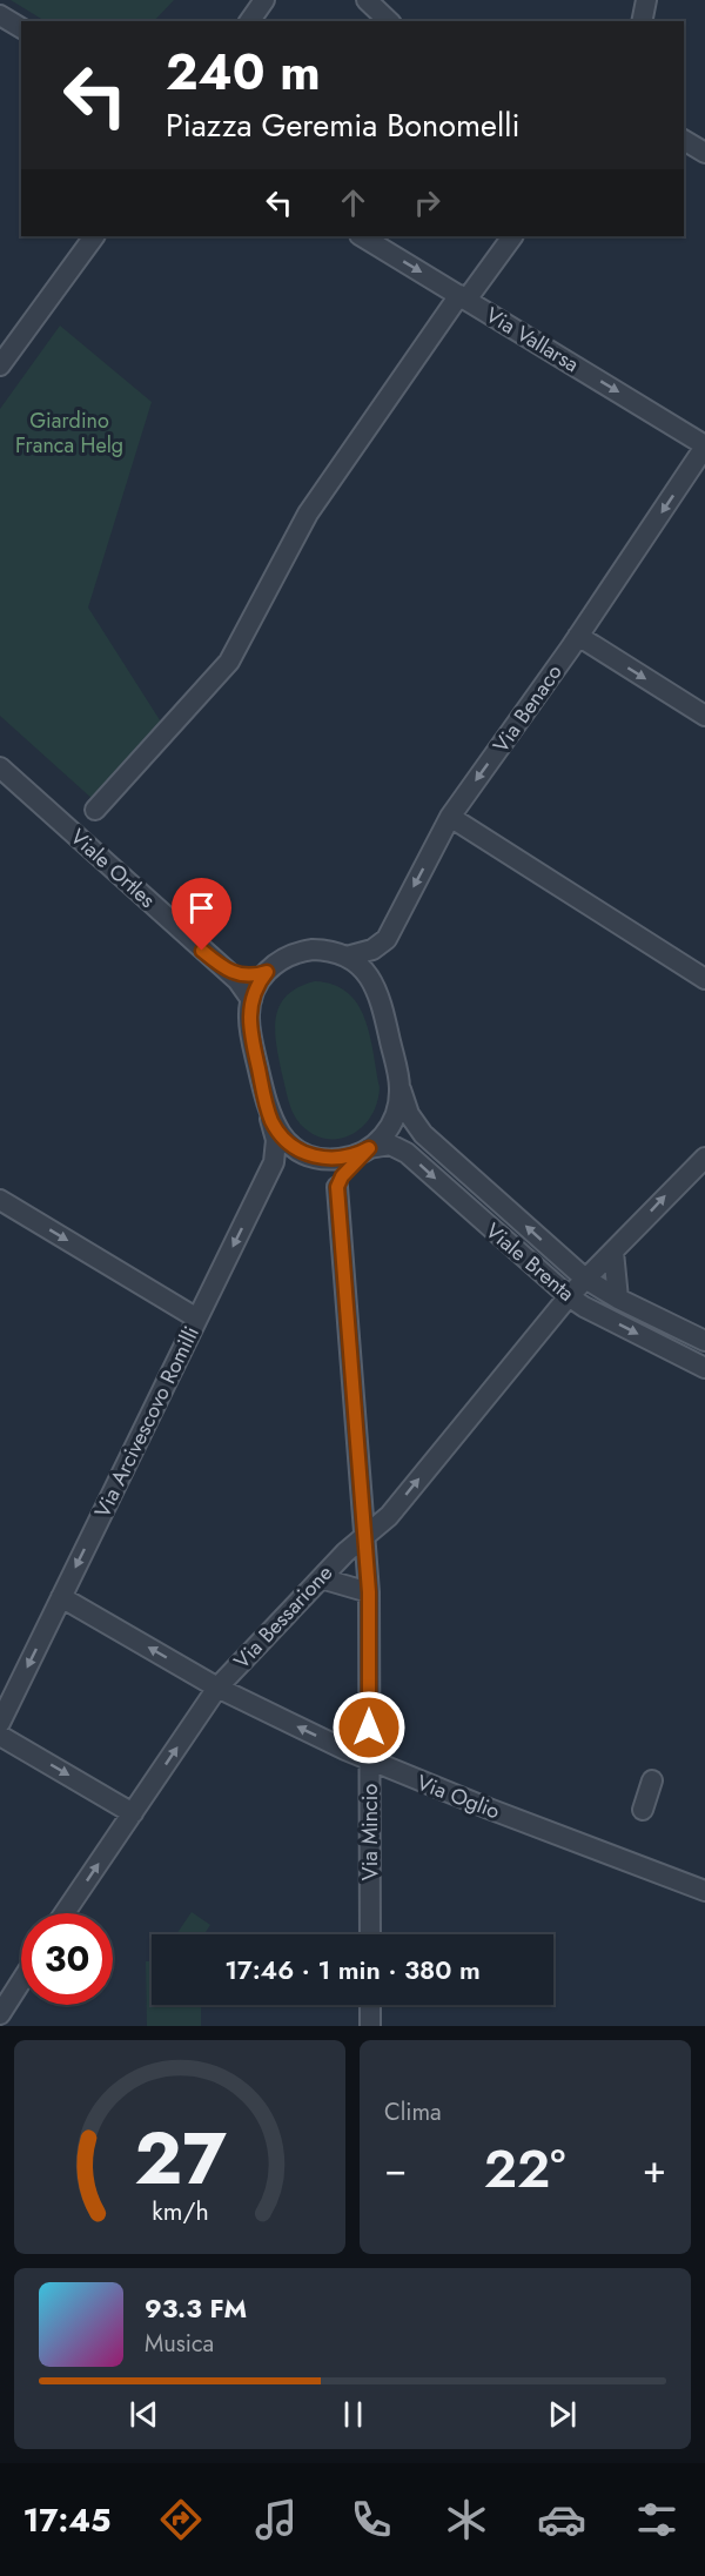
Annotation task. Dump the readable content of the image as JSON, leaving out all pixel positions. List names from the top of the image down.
{
  "streets": {
    "street": [
      "Via Vallarsa",
      "Via Benaco",
      "Viale Ortles",
      "Viale Brenta",
      "Via Arcivescovo Romilli",
      "Via Bessarione",
      "Via Oglio",
      "Via Mincio"
    ]
  },
  "crossings": [
    ["Via Vallarsa", "Via Benaco"],
    ["Via Benaco", "Viale Ortles"],
    ["Via Benaco", "Viale Brenta"],
    ["Via Benaco", "Via Arcivescovo Romilli"],
    ["Via Benaco", "Via Mincio"],
    ["Viale Ortles", "Viale Brenta"],
    ["Viale Ortles", "Via Arcivescovo Romilli"],
    ["Viale Ortles", "Via Mincio"],
    ["Viale Brenta", "Via Arcivescovo Romilli"],
    ["Viale Brenta", "Via Bessarione"],
    ["Viale Brenta", "Via Mincio"],
    ["Via Arcivescovo Romilli", "Via Oglio"],
    ["Via Arcivescovo Romilli", "Via Mincio"],
    ["Via Bessarione", "Via Oglio"],
    ["Via Bessarione", "Via Mincio"],
    ["Via Oglio", "Via Mincio"]
  ],
  "one_way": [
    "Via Vallarsa",
    "Via Benaco",
    "Via Arcivescovo Romilli",
    "Via Bessarione"
  ],
  "parks": ["Giardino Franca Helg"],
  "page": {
    "turn": ["240 m", "Piazza Geremia Bonomelli"],
    "limit": "30",
    "trip": "17:46 · 1 min · 380 m",
    "tile": "Clima",
    "heat": ["−", "22°", "+"],
    "song": ["93.3 FM", "Musica"],
    "tabs": "17:45",
    "gauge": ["27", "km/h"]
  }
}
